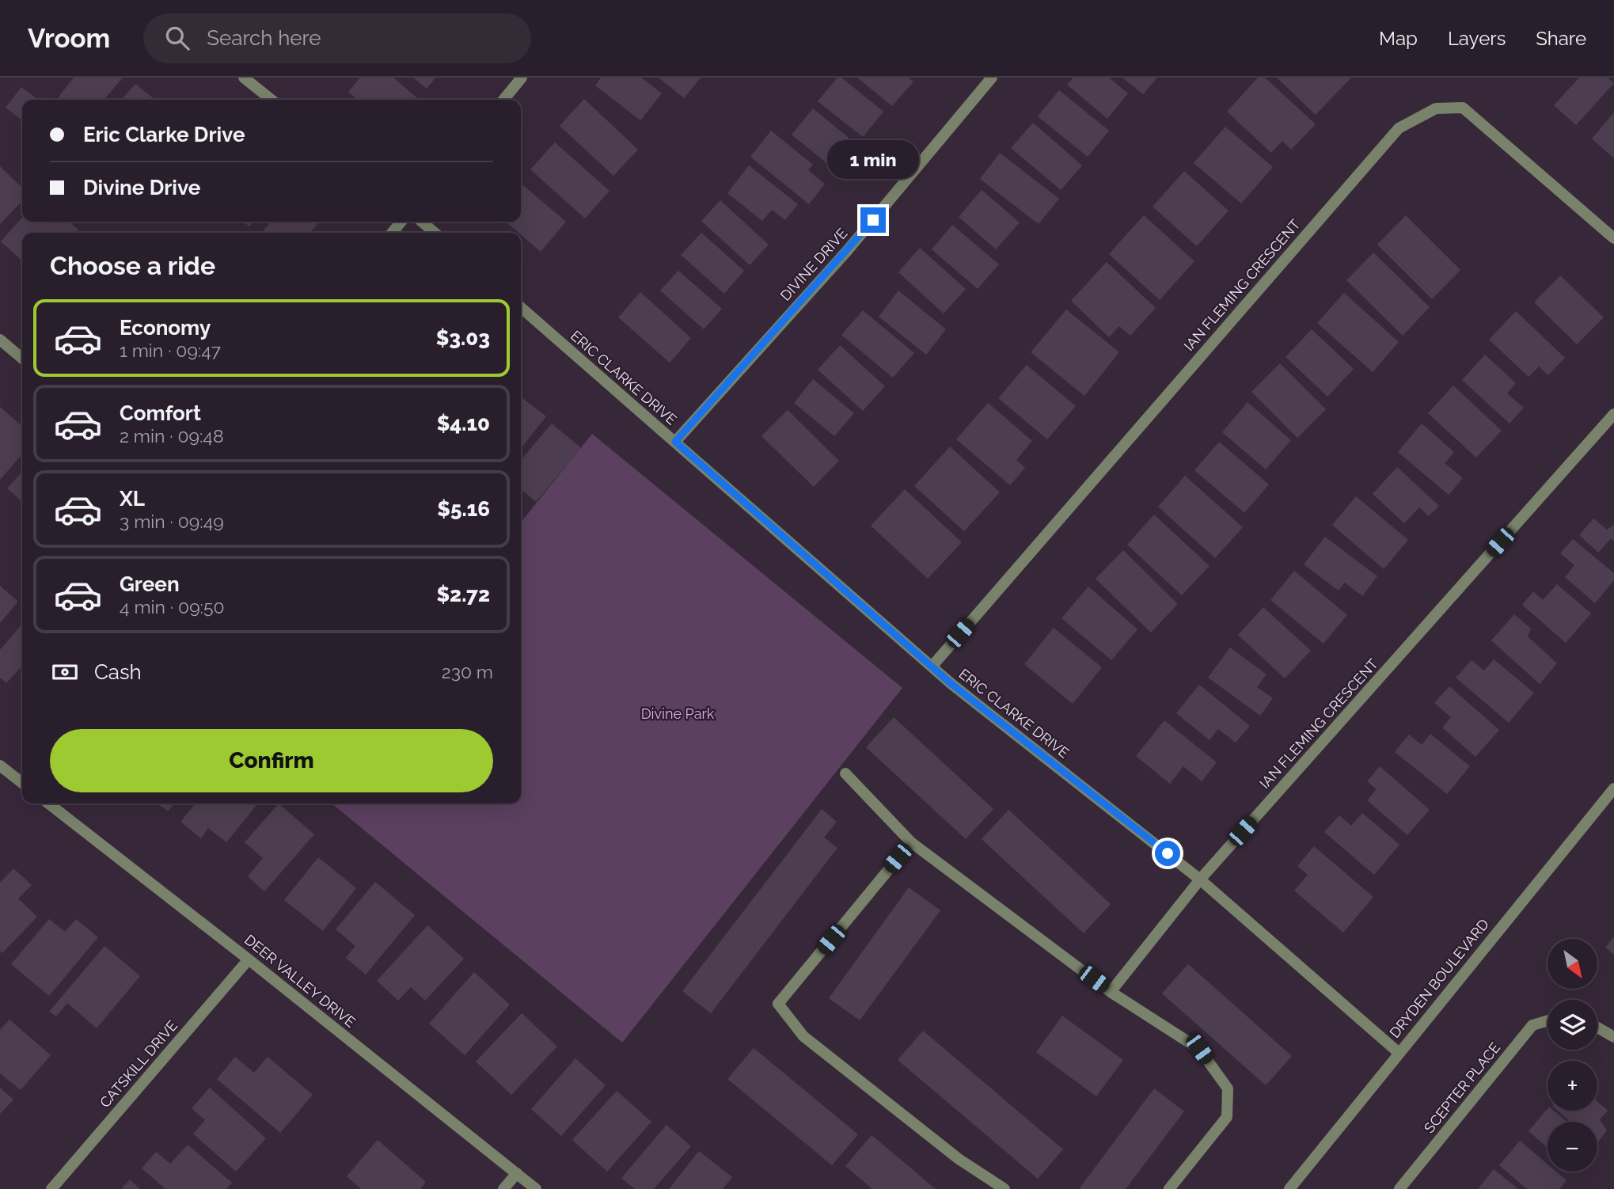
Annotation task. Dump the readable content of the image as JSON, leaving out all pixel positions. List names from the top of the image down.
{
  "streets": {
    "street": [
      "DIVINE DRIVE",
      "IAN FLEMING CRESCENT",
      "ERIC CLARKE DRIVE",
      "DRYDEN BOULEVARD",
      "DEER VALLEY DRIVE",
      "CATSKILL DRIVE",
      "SCEPTER PLACE"
    ]
  },
  "crossings": [
    ["DIVINE DRIVE", "ERIC CLARKE DRIVE"],
    ["IAN FLEMING CRESCENT", "ERIC CLARKE DRIVE"],
    ["ERIC CLARKE DRIVE", "DRYDEN BOULEVARD"],
    ["DEER VALLEY DRIVE", "CATSKILL DRIVE"]
  ],
  "parks": ["Divine Park"],
  "north": "bottom right",
  "page": {
    "header": "Vroom",
    "search": "Search here",
    "nav": ["Map", "Layers", "Share"],
    "banner": ["Eric Clarke Drive", "Divine Drive"],
    "bubble": "1 min",
    "heading": "Choose a ride",
    "list": [
      {
        "name": "Economy",
        "note": "1 min · 09:47",
        "value": "$3.03"
      },
      {
        "name": "Comfort",
        "note": "2 min · 09:48",
        "value": "$4.10"
      },
      {
        "name": "XL",
        "note": "3 min · 09:49",
        "value": "$5.16"
      },
      {
        "name": "Green",
        "note": "4 min · 09:50",
        "value": "$2.72"
      }
    ],
    "pay": ["Cash", "230 m"],
    "buttons": "Confirm",
    "map_buttons": ["+", "−"]
  }
}
